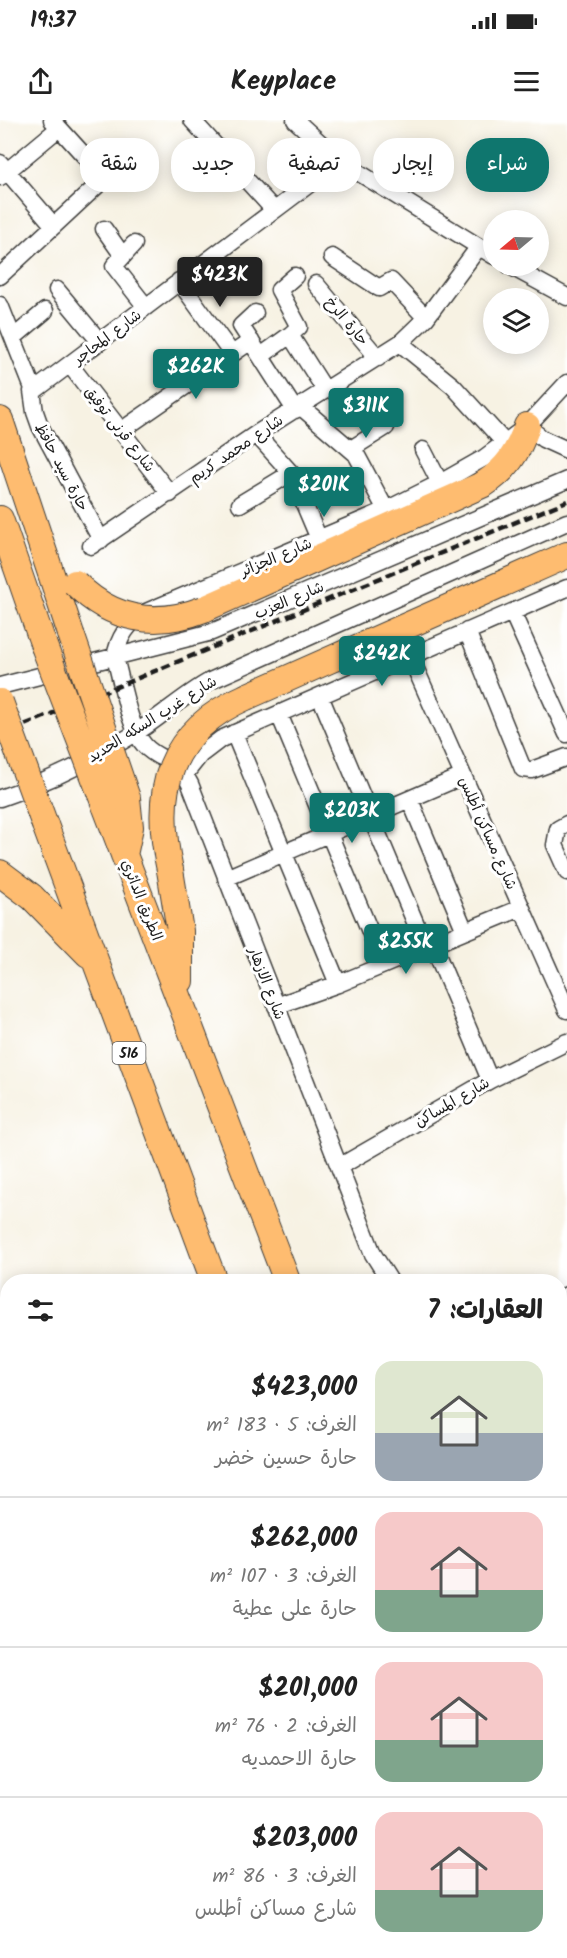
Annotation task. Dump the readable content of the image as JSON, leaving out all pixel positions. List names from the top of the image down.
{
  "streets": {
    "highway": ["الطريق الدائري", "516"],
    "street": [
      "حارة الرخ",
      "شارع المحاجر",
      "شارع قرنى توفيق",
      "شارع محمد كريم",
      "حارة سيد حافظ",
      "شارع الجزائر",
      "شارع العزب",
      "شارع غرب السكه الحديد",
      "شارع مساكن أطلس",
      "شارع الازهار",
      "شارع المساكن"
    ]
  },
  "crossings": [
    ["حارة الرخ", "شارع محمد كريم"],
    ["شارع المحاجر", "شارع قرنى توفيق"],
    ["شارع المحاجر", "حارة سيد حافظ"],
    ["شارع قرنى توفيق", "شارع محمد كريم"],
    ["شارع محمد كريم", "حارة سيد حافظ"],
    ["شارع الجزائر", "شارع العزب"],
    ["شارع غرب السكه الحديد", "شارع الازهار"],
    ["شارع الازهار", "شارع المساكن"]
  ],
  "north": "left",
  "page": {
    "status": "19:37",
    "header": "Keyplace",
    "chip": [
      "شراء",
      "إيجار",
      "تصفية",
      "جديد",
      "شقة"
    ],
    "price": [
      "$423K",
      "$262K",
      "$311K",
      "$201K",
      "$242K",
      "$203K",
      "$255K"
    ],
    "heading": "العقارات: 7",
    "list": [
      {
        "name": "$423,000",
        "note": "الغرف: 5 · 183 m² · حارة حسين خضر"
      },
      {
        "name": "$262,000",
        "note": "الغرف: 3 · 107 m² · حارة على عطية"
      },
      {
        "name": "$201,000",
        "note": "الغرف: 2 · 76 m² · حارة الاحمديه"
      },
      {
        "name": "$203,000",
        "note": "الغرف: 3 · 86 m² · شارع مساكن أطلس"
      }
    ]
  }
}
